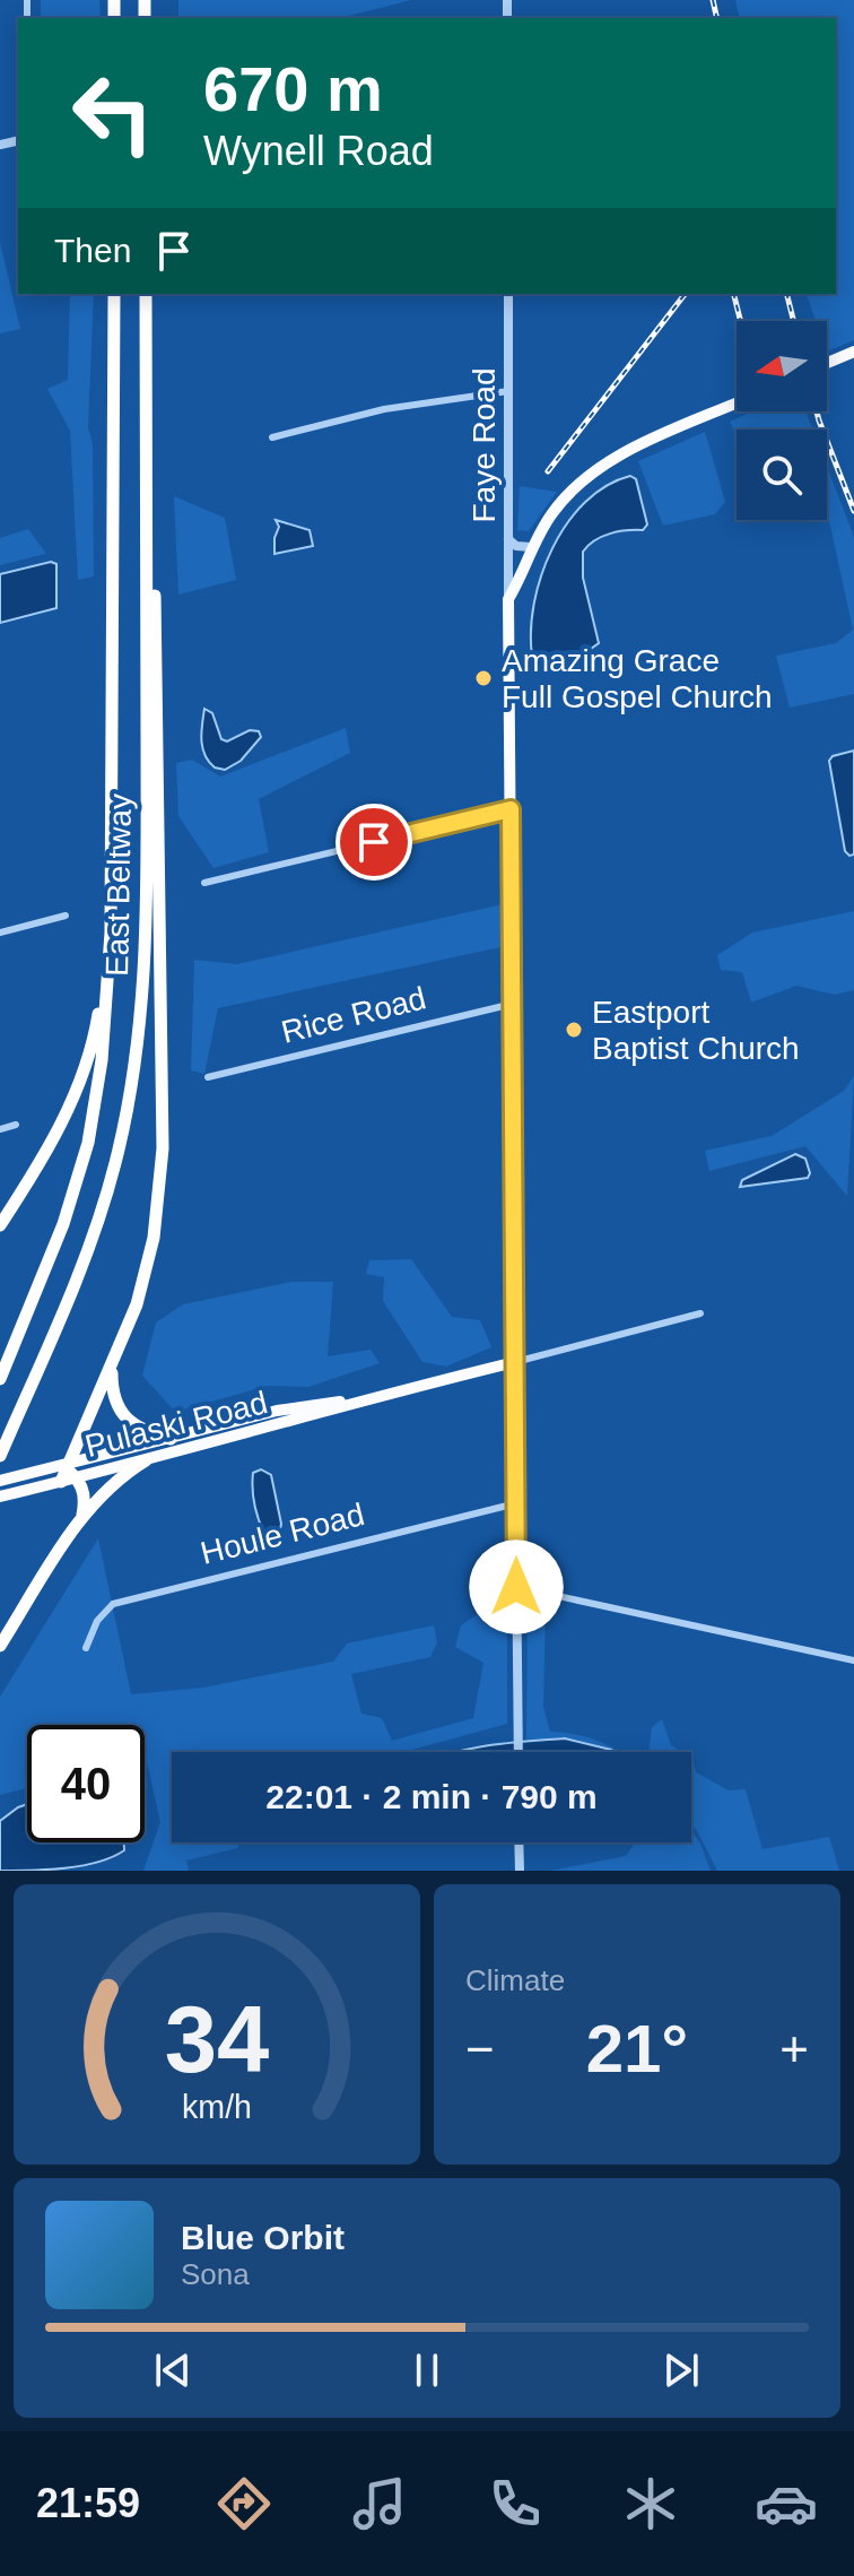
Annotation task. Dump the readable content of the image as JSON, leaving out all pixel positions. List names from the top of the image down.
{
  "streets": {
    "highway": ["East Beltway"],
    "main road": ["Pulaski Road"],
    "street": ["Faye Road", "Rice Road", "Houle Road"]
  },
  "places": ["Amazing Grace Full Gospel Church", "Eastport Baptist Church"],
  "north": "left",
  "page": {
    "turn": ["670 m", "Wynell Road"],
    "then": "Then",
    "limit": "40",
    "trip": "22:01 · 2 min · 790 m",
    "tile": "Climate",
    "heat": ["−", "21°", "+"],
    "song": ["Blue Orbit", "Sona"],
    "tabs": "21:59",
    "gauge": ["34", "km/h"]
  }
}
